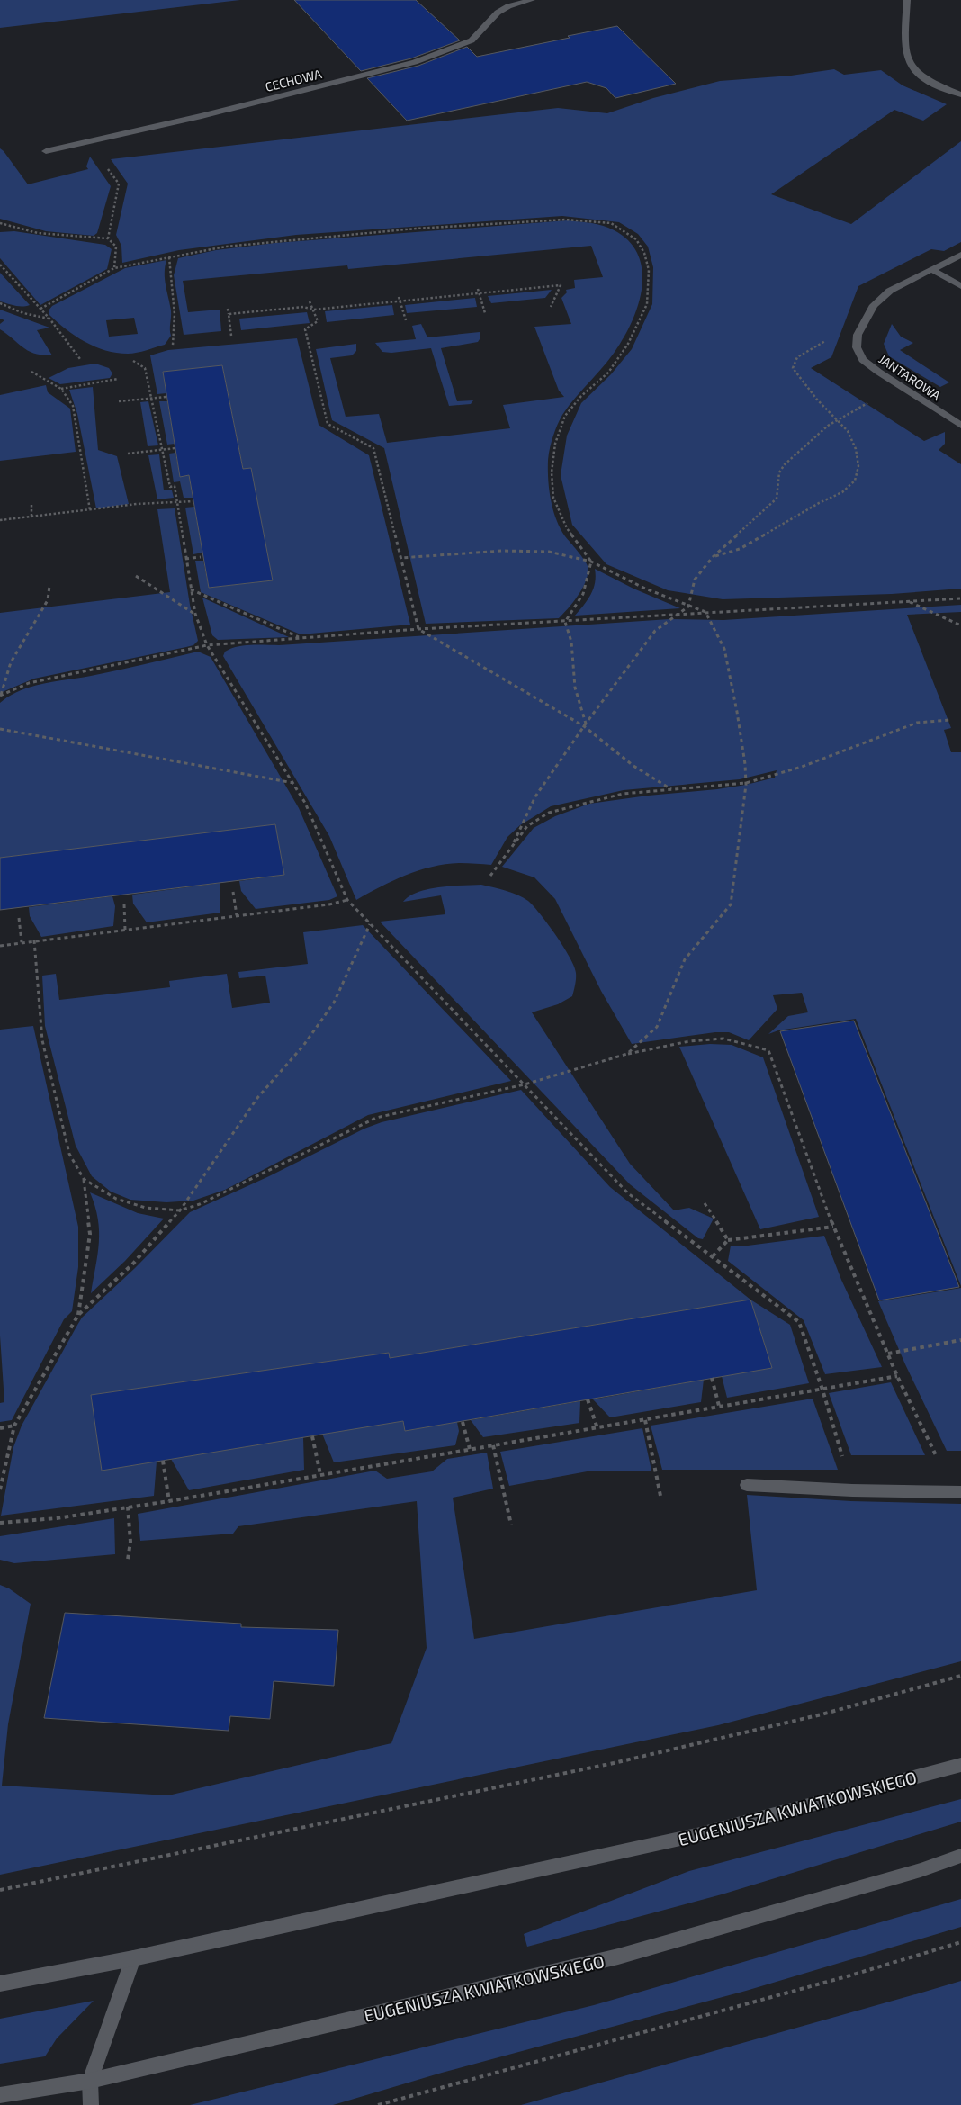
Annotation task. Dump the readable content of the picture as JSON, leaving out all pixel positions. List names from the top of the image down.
{
  "streets": {
    "main road": ["CECHOWA", "EUGENIUSZA KWIATKOWSKIEGO"],
    "street": ["JANTAROWA"]
  }
}
